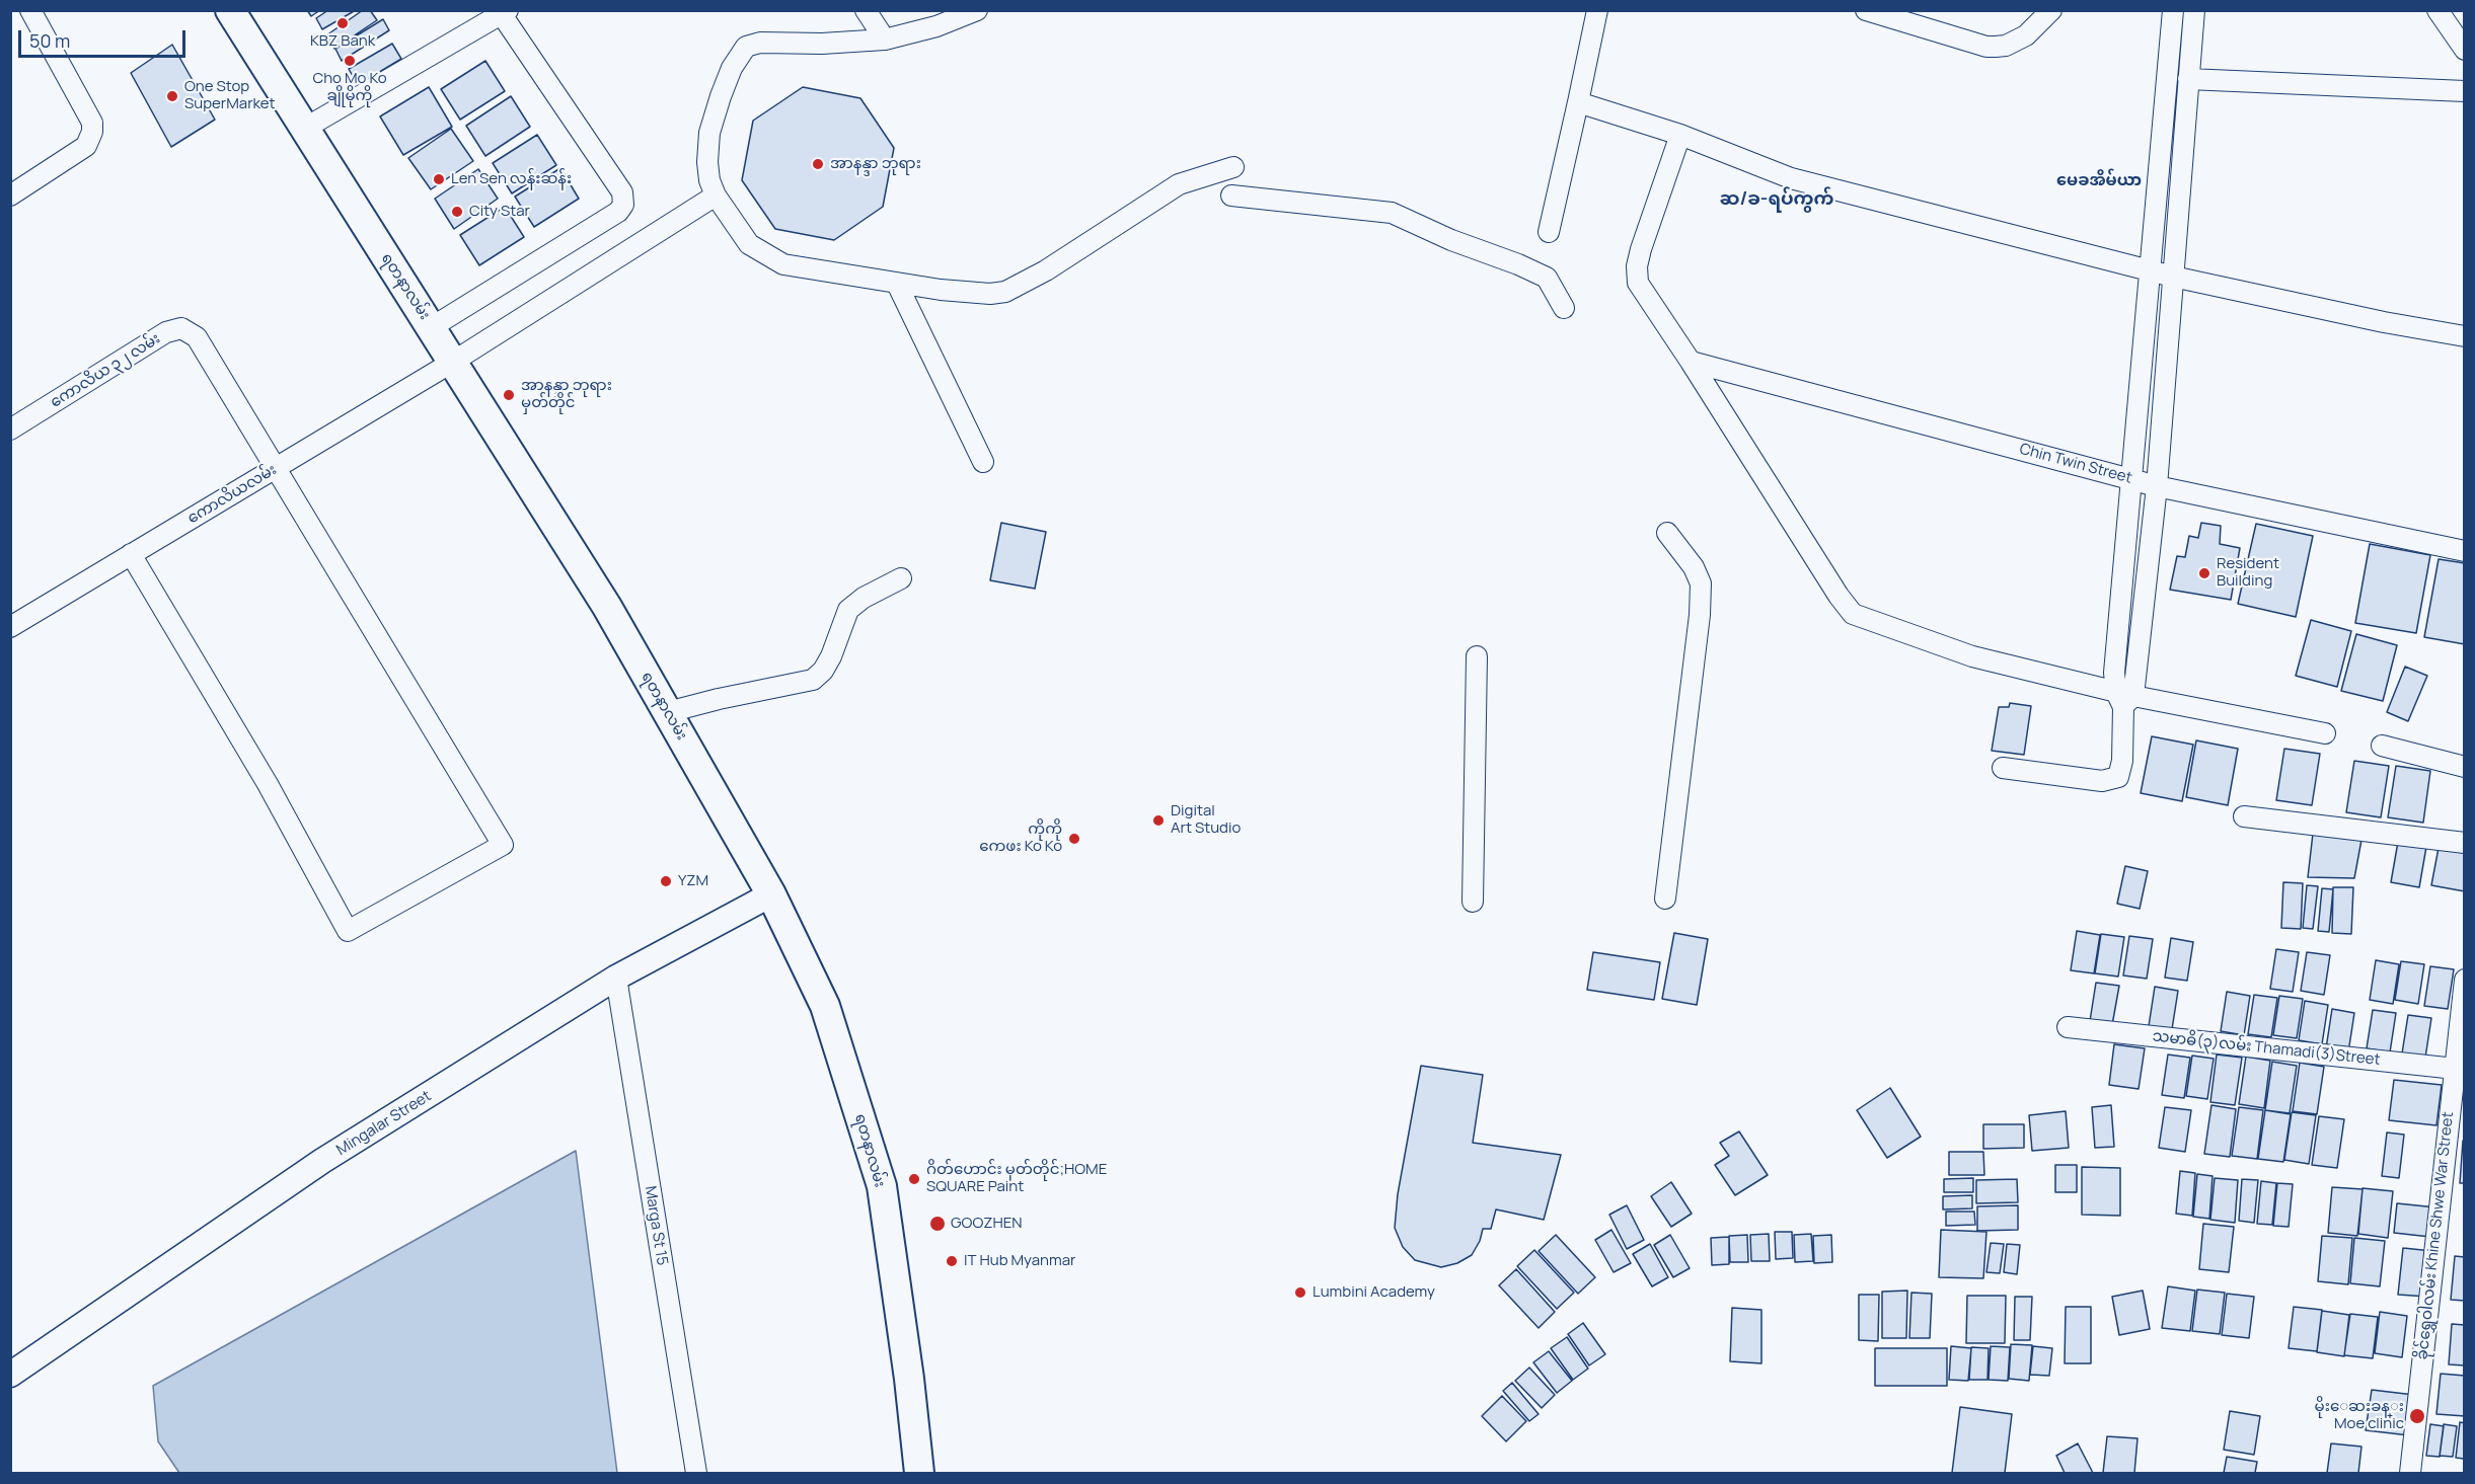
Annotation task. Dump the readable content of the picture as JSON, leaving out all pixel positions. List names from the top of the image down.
{
  "streets": {
    "main road": ["ရတနာလမ်း"],
    "street": [
      "ကောလိယ ၃၂ လမ်း",
      "Chin Twin Street",
      "ကောလိယလမ်း",
      "သမာဓိ(၃)လမ်း Thamadi(3)Street",
      "Mingalar Street",
      "Marga St 15",
      "ခိုင်ရွှေဝါလမ်း Khine Shwe War Street"
    ]
  },
  "crossings": [
    ["ရတနာလမ်း", "ကောလိယလမ်း"],
    ["ရတနာလမ်း", "Mingalar Street"],
    ["ကောလိယ ၃၂ လမ်း", "ကောလိယလမ်း"],
    ["သမာဓိ(၃)လမ်း Thamadi(3)Street", "ခိုင်ရွှေဝါလမ်း Khine Shwe War Street"],
    ["Mingalar Street", "Marga St 15"]
  ],
  "districts": ["မေခအိမ်ယာ", "ဆ/ခ-ရပ်ကွက်"],
  "places": [
    "KBZ Bank",
    "Cho Mo Ko ချိုမိုကို",
    "One Stop SuperMarket",
    "အာနန္ဒာ ဘုရား",
    "Len Sen လန်းဆန်း",
    "City Star",
    "အာနန္ဒာ ဘုရား မှတ်တိုင်",
    "Resident Building",
    "Digital Art Studio",
    "ကိုကို ကေဖး Ko Ko",
    "YZM",
    "ဂိတ်ဟောင်း မှတ်တိုင်;HOME SQUARE Paint",
    "GOOZHEN",
    "IT Hub Myanmar",
    "Lumbini Academy",
    "မိုးေဆးခန္း Moe clinic"
  ],
  "scale_bar": "50 m"
}
